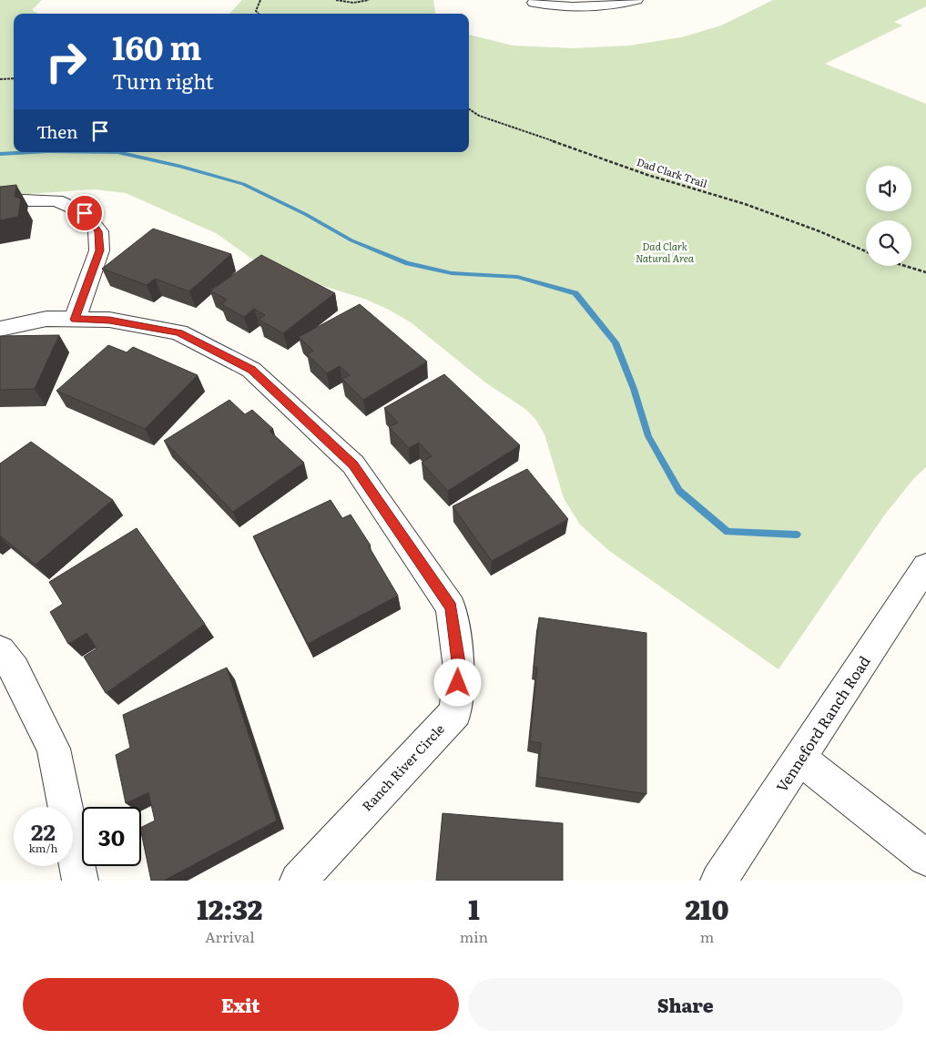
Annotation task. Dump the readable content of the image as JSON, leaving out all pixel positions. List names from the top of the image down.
{
  "streets": {
    "street": ["Venneford Ranch Road", "Ranch River Circle"],
    "path": ["Dad Clark Trail"]
  },
  "parks": ["Dad Clark Natural Area"],
  "page": {
    "turn": ["160 m", "Turn right"],
    "then": "Then",
    "speed": "22 km/h",
    "limit": "30",
    "eta": [
      "12:32",
      "Arrival",
      "1",
      "min",
      "210",
      "m"
    ],
    "buttons": ["Exit", "Share"]
  }
}
